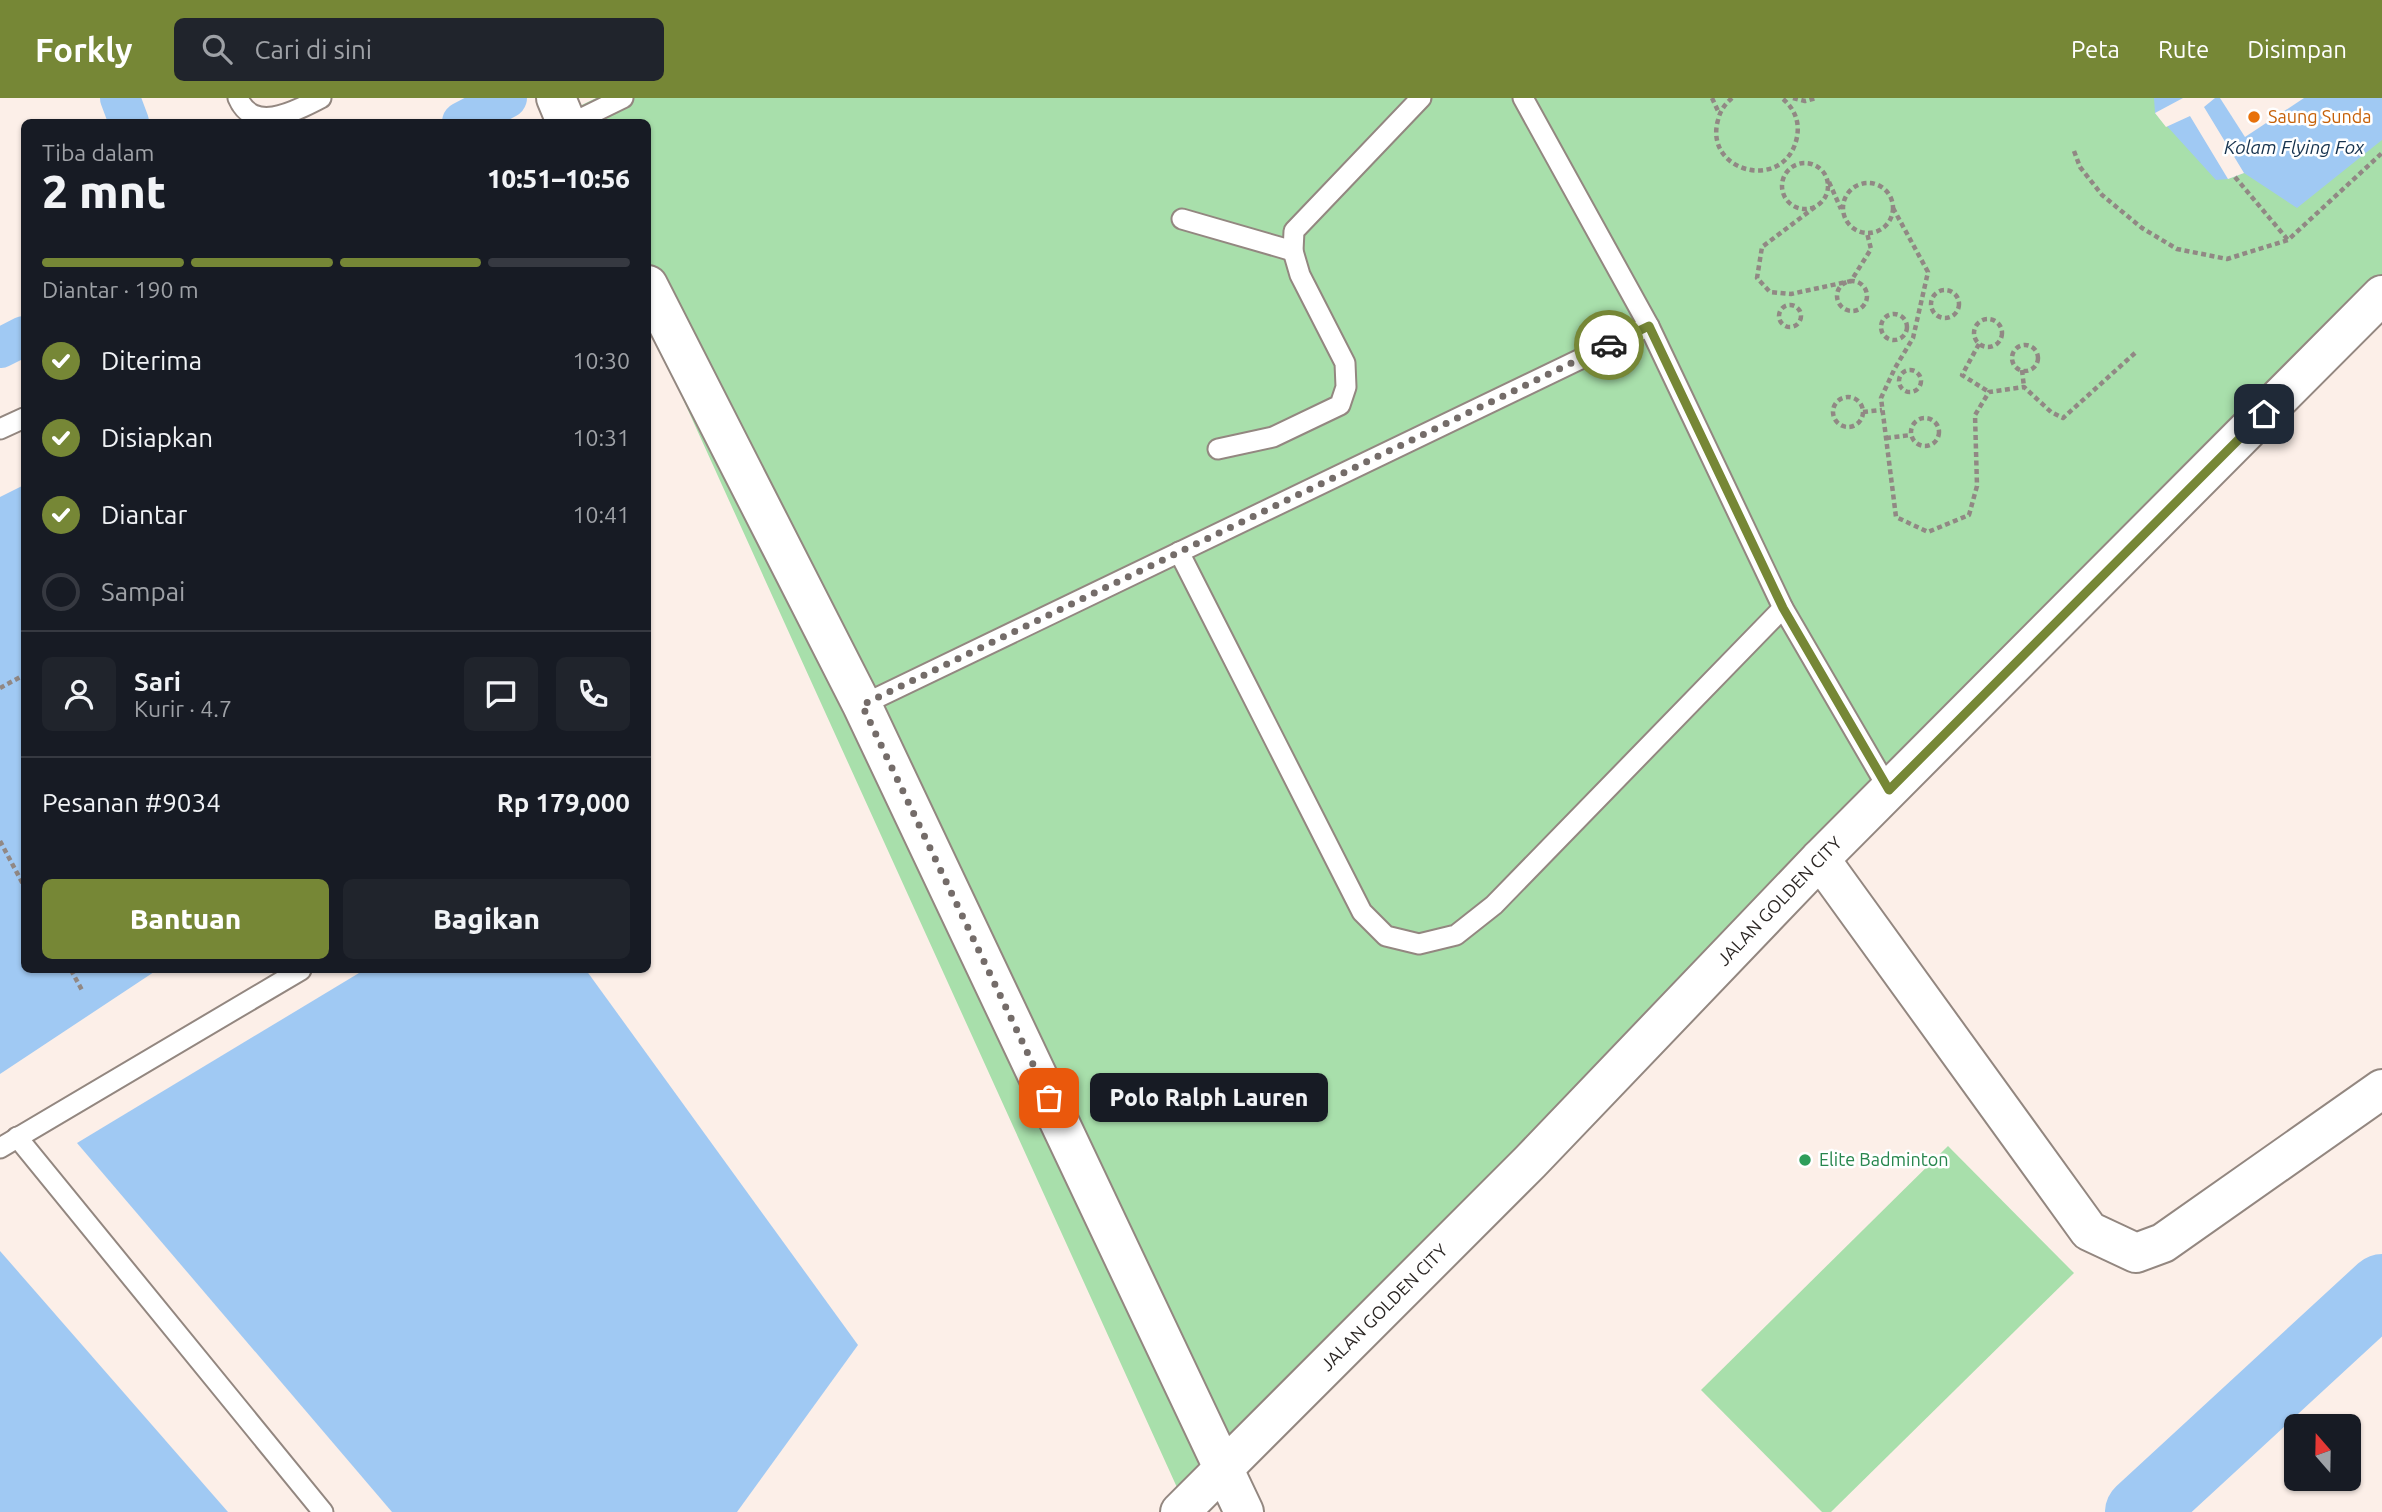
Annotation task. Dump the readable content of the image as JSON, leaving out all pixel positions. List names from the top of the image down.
{
  "streets": {
    "street": ["JALAN GOLDEN CITY"]
  },
  "water": ["Kolam Flying Fox"],
  "places": ["Saung Sunda", "Polo Ralph Lauren", "Elite Badminton"],
  "north": "top",
  "page": {
    "header": "Forkly",
    "search": "Cari di sini",
    "nav": ["Peta", "Rute", "Disimpan"],
    "heading": ["2 mnt", "Tiba dalam", "10:51–10:56"],
    "panel": [
      "Sari",
      "Kurir · 4.7",
      "Pesanan #9034",
      "Rp 179,000"
    ],
    "bar": "Diantar · 190 m",
    "list": [
      ["Diterima", "10:30"],
      ["Disiapkan", "10:31"],
      ["Diantar", "10:41"],
      "Sampai"
    ],
    "buttons": ["Bantuan", "Bagikan"],
    "bubble": "Polo Ralph Lauren"
  }
}
